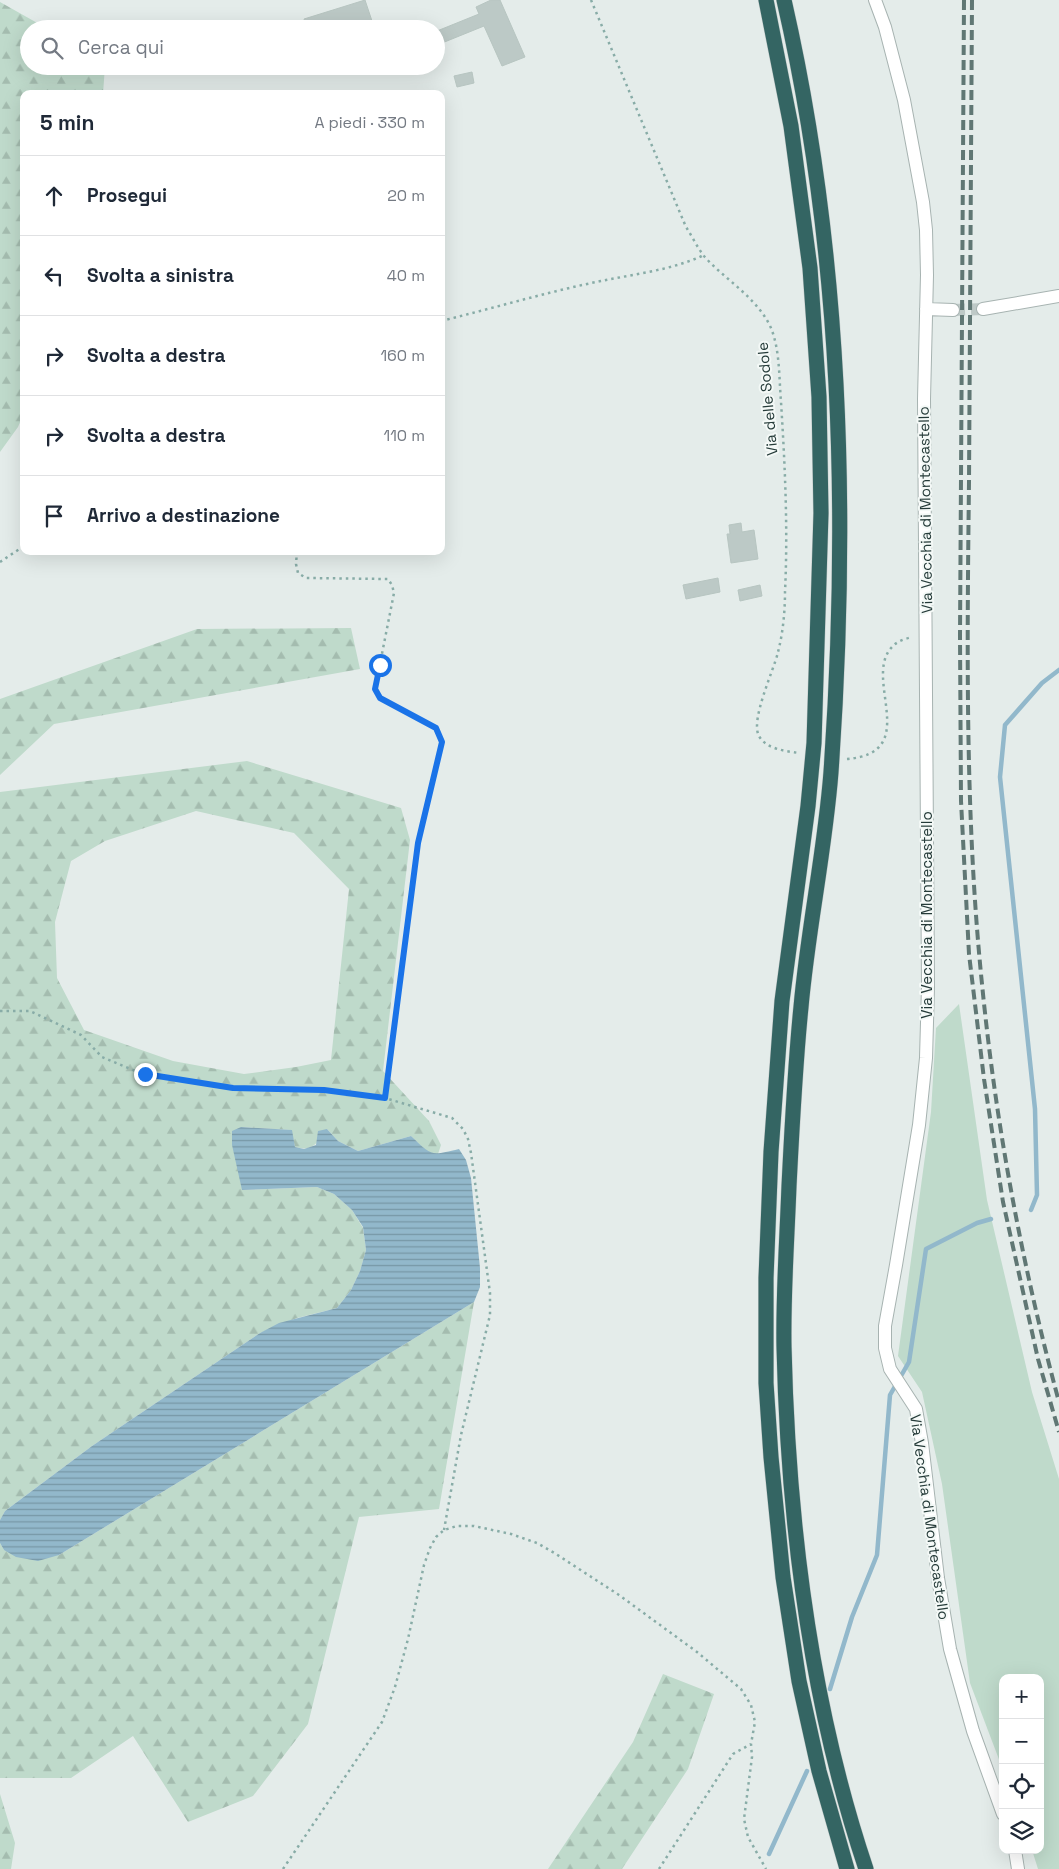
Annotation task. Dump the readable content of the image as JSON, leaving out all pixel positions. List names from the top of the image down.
{
  "streets": {
    "street": ["Via Vecchia di Montecastello"],
    "path": ["Via delle Sodole"]
  },
  "page": {
    "search": "Cerca qui",
    "heading": ["5 min", "A piedi · 330 m"],
    "list": [
      ["Prosegui", "20 m"],
      ["Svolta a sinistra", "40 m"],
      ["Svolta a destra", "160 m"],
      ["Svolta a destra", "110 m"],
      "Arrivo a destinazione"
    ],
    "map_buttons": ["+", "−"]
  }
}
